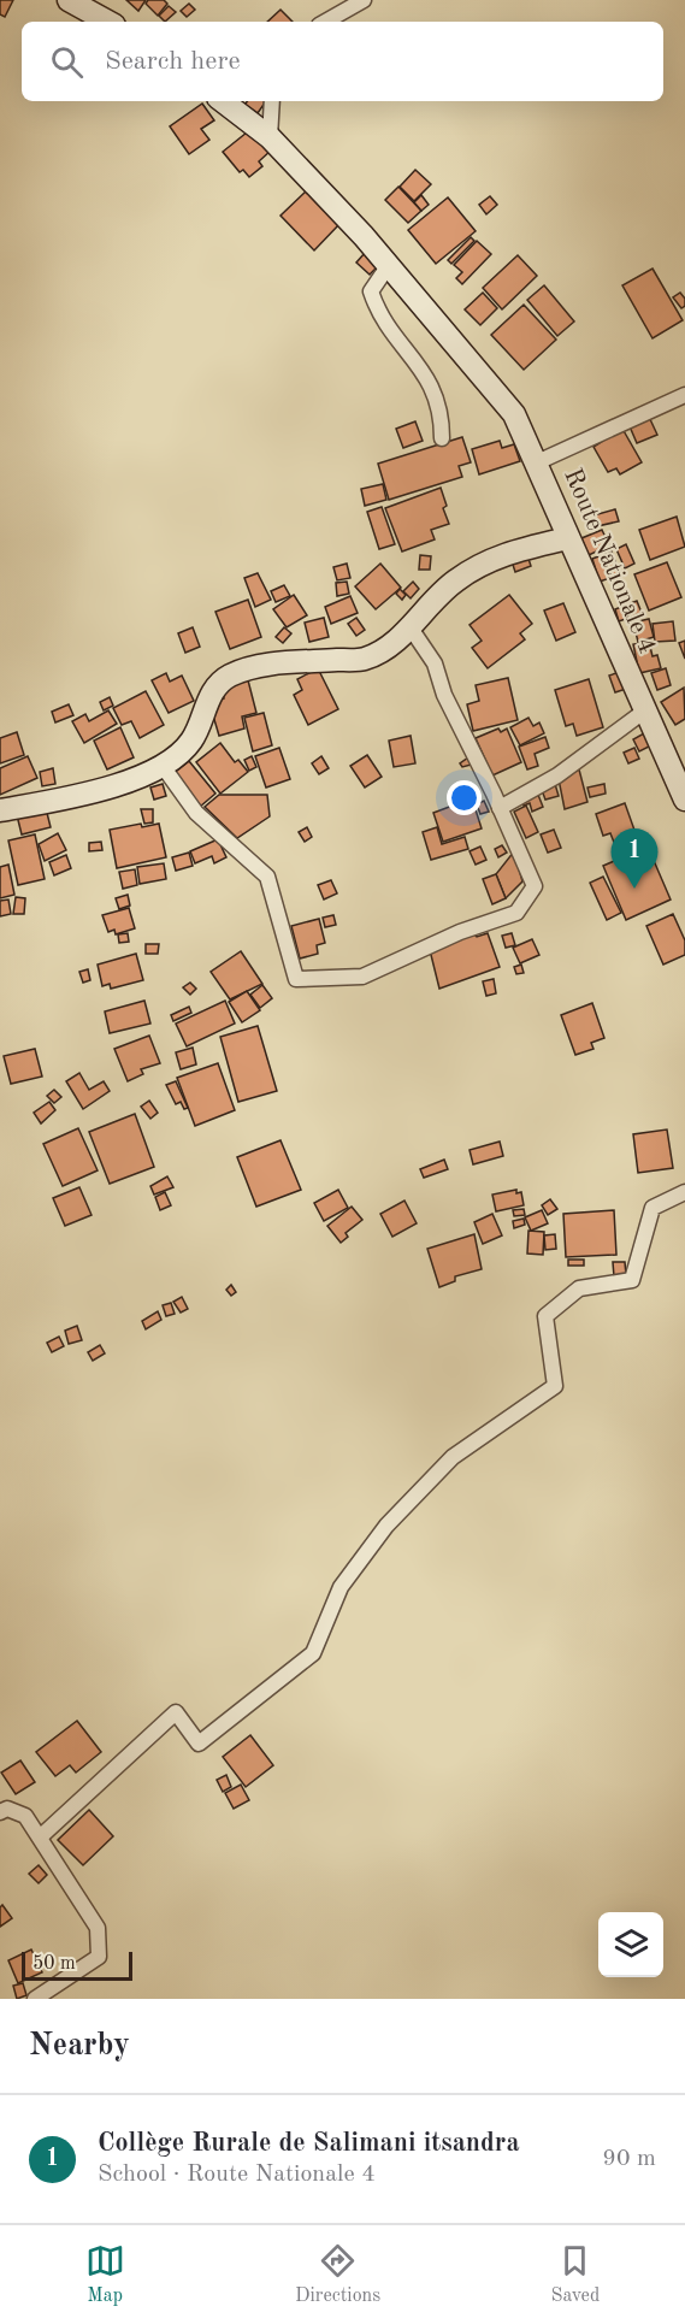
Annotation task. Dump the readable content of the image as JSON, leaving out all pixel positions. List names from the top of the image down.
{
  "streets": {
    "main road": ["Route Nationale 4"]
  },
  "scale_bar": "50 m",
  "page": {
    "search": "Search here",
    "pins": "1",
    "scale": "50 m",
    "heading": "Nearby",
    "list": [
      {
        "mark": "1",
        "name": "Collège Rurale de Salimani itsandra",
        "note": "School · Route Nationale 4",
        "value": "90 m"
      }
    ],
    "nav": ["Map", "Directions", "Saved"]
  }
}
